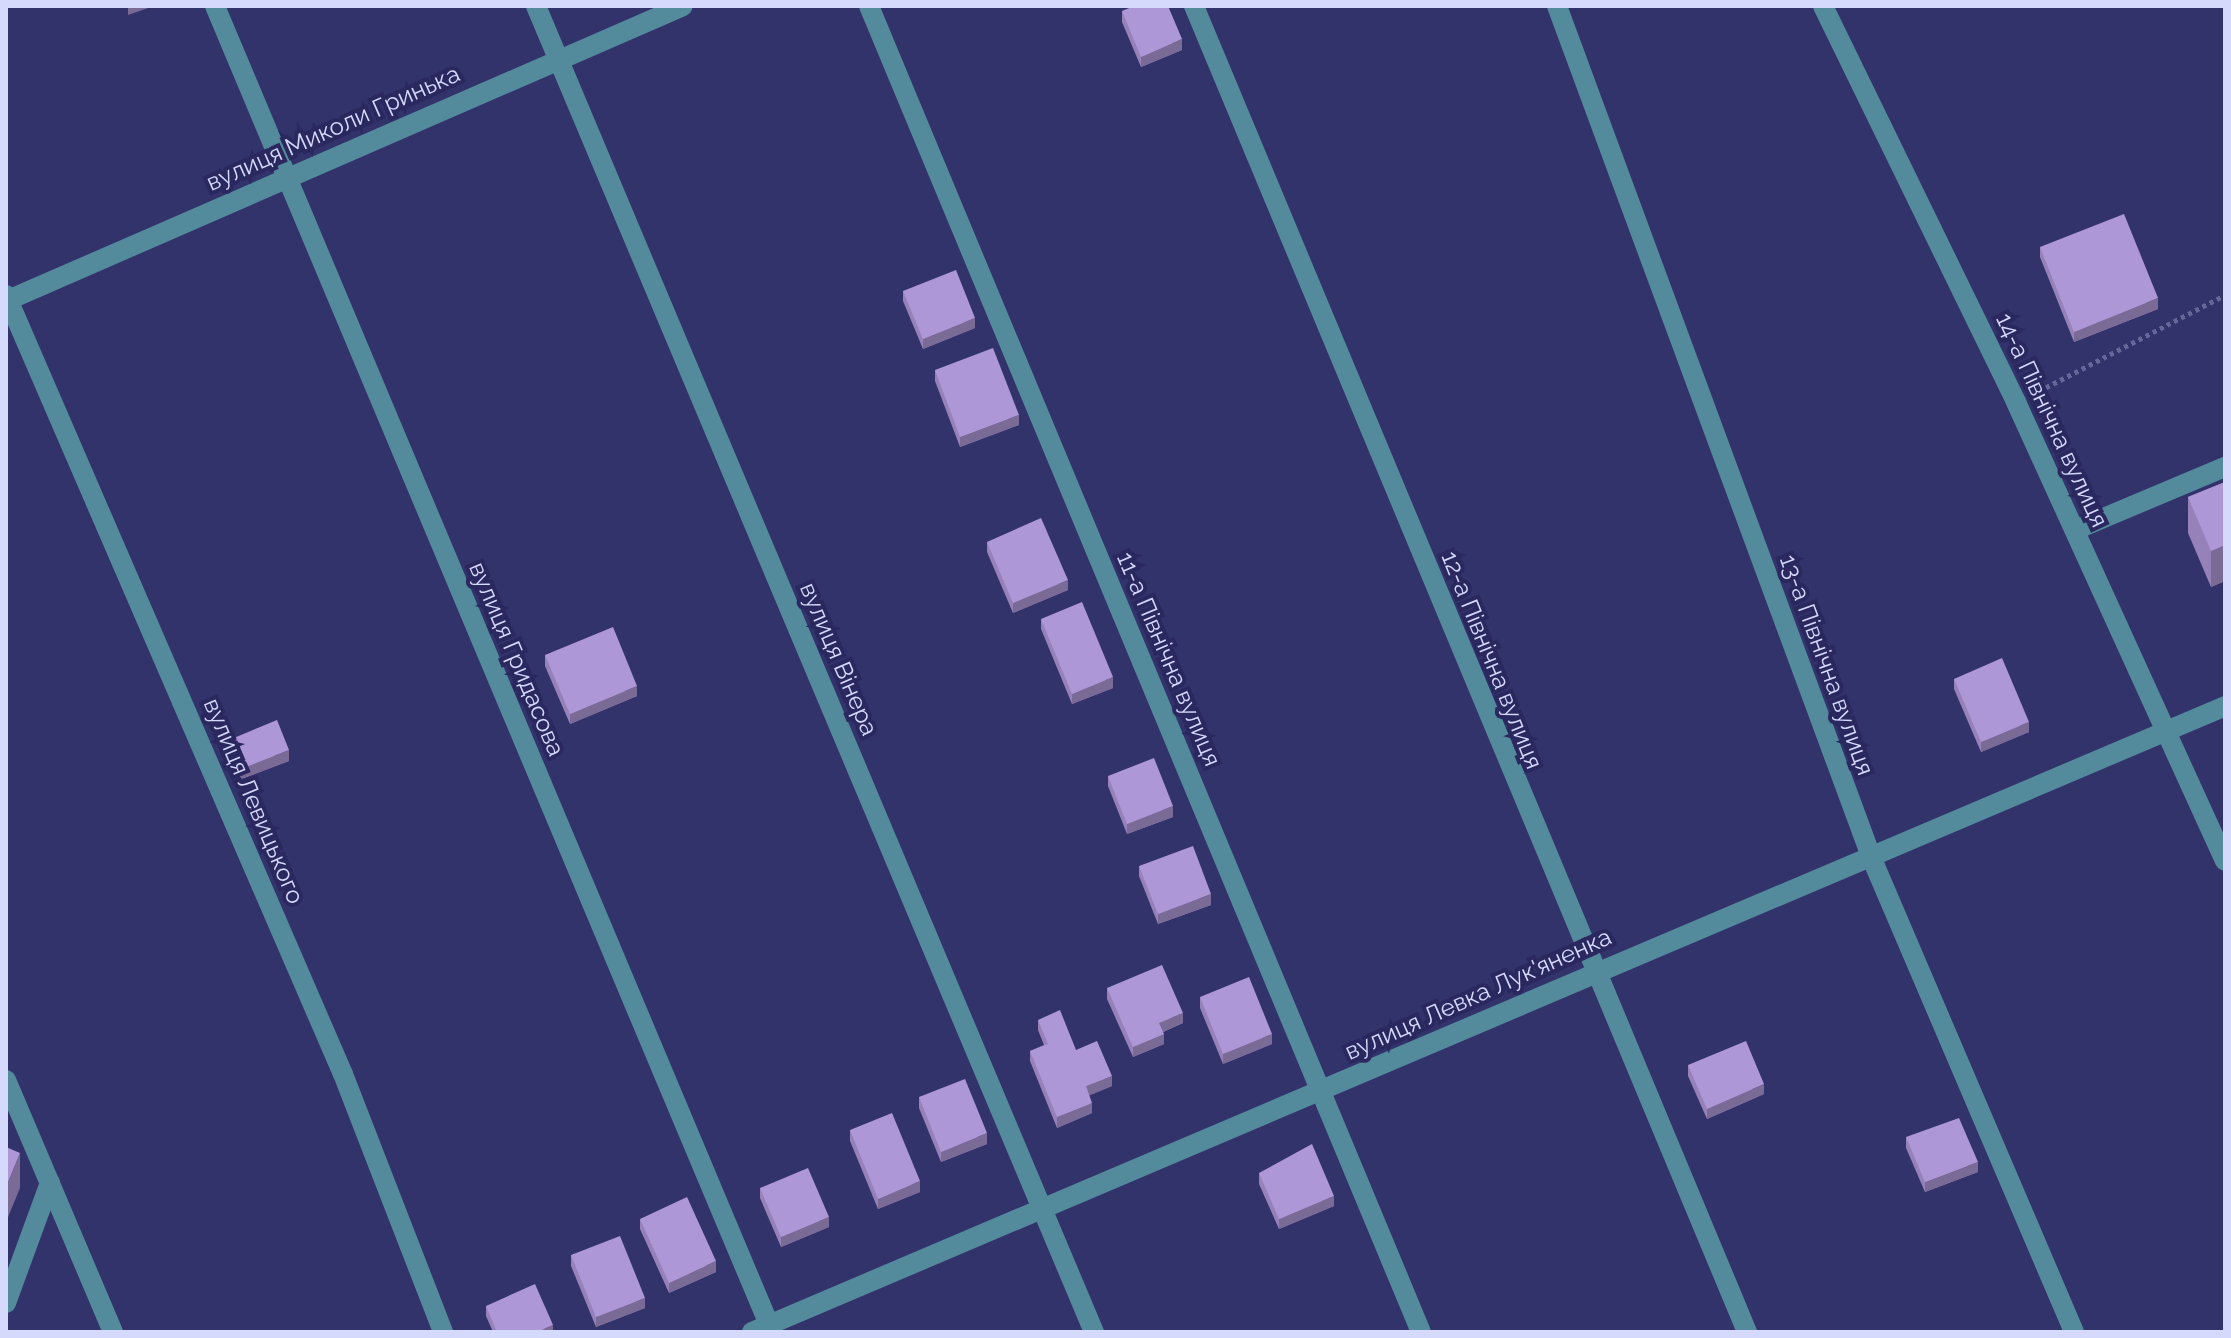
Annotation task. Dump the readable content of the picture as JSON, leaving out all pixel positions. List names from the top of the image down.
{
  "streets": {
    "street": [
      "вулиця Миколи Гринька",
      "14-а Північна вулиця",
      "вулиця Гридасова",
      "вулиця Вінера",
      "11-а Північна вулиця",
      "12-а Північна вулиця",
      "13-а Північна вулиця",
      "вулиця Левицького",
      "вулиця Левка Лук'яненка"
    ]
  },
  "crossings": [
    ["вулиця Миколи Гринька", "вулиця Гридасова"],
    ["вулиця Миколи Гринька", "вулиця Вінера"],
    ["вулиця Миколи Гринька", "вулиця Левицького"],
    ["14-а Північна вулиця", "вулиця Левка Лук'яненка"],
    ["вулиця Гридасова", "вулиця Левка Лук'яненка"],
    ["вулиця Вінера", "вулиця Левка Лук'яненка"],
    ["11-а Північна вулиця", "вулиця Левка Лук'яненка"],
    ["12-а Північна вулиця", "вулиця Левка Лук'яненка"],
    ["13-а Північна вулиця", "вулиця Левка Лук'яненка"]
  ]
}
